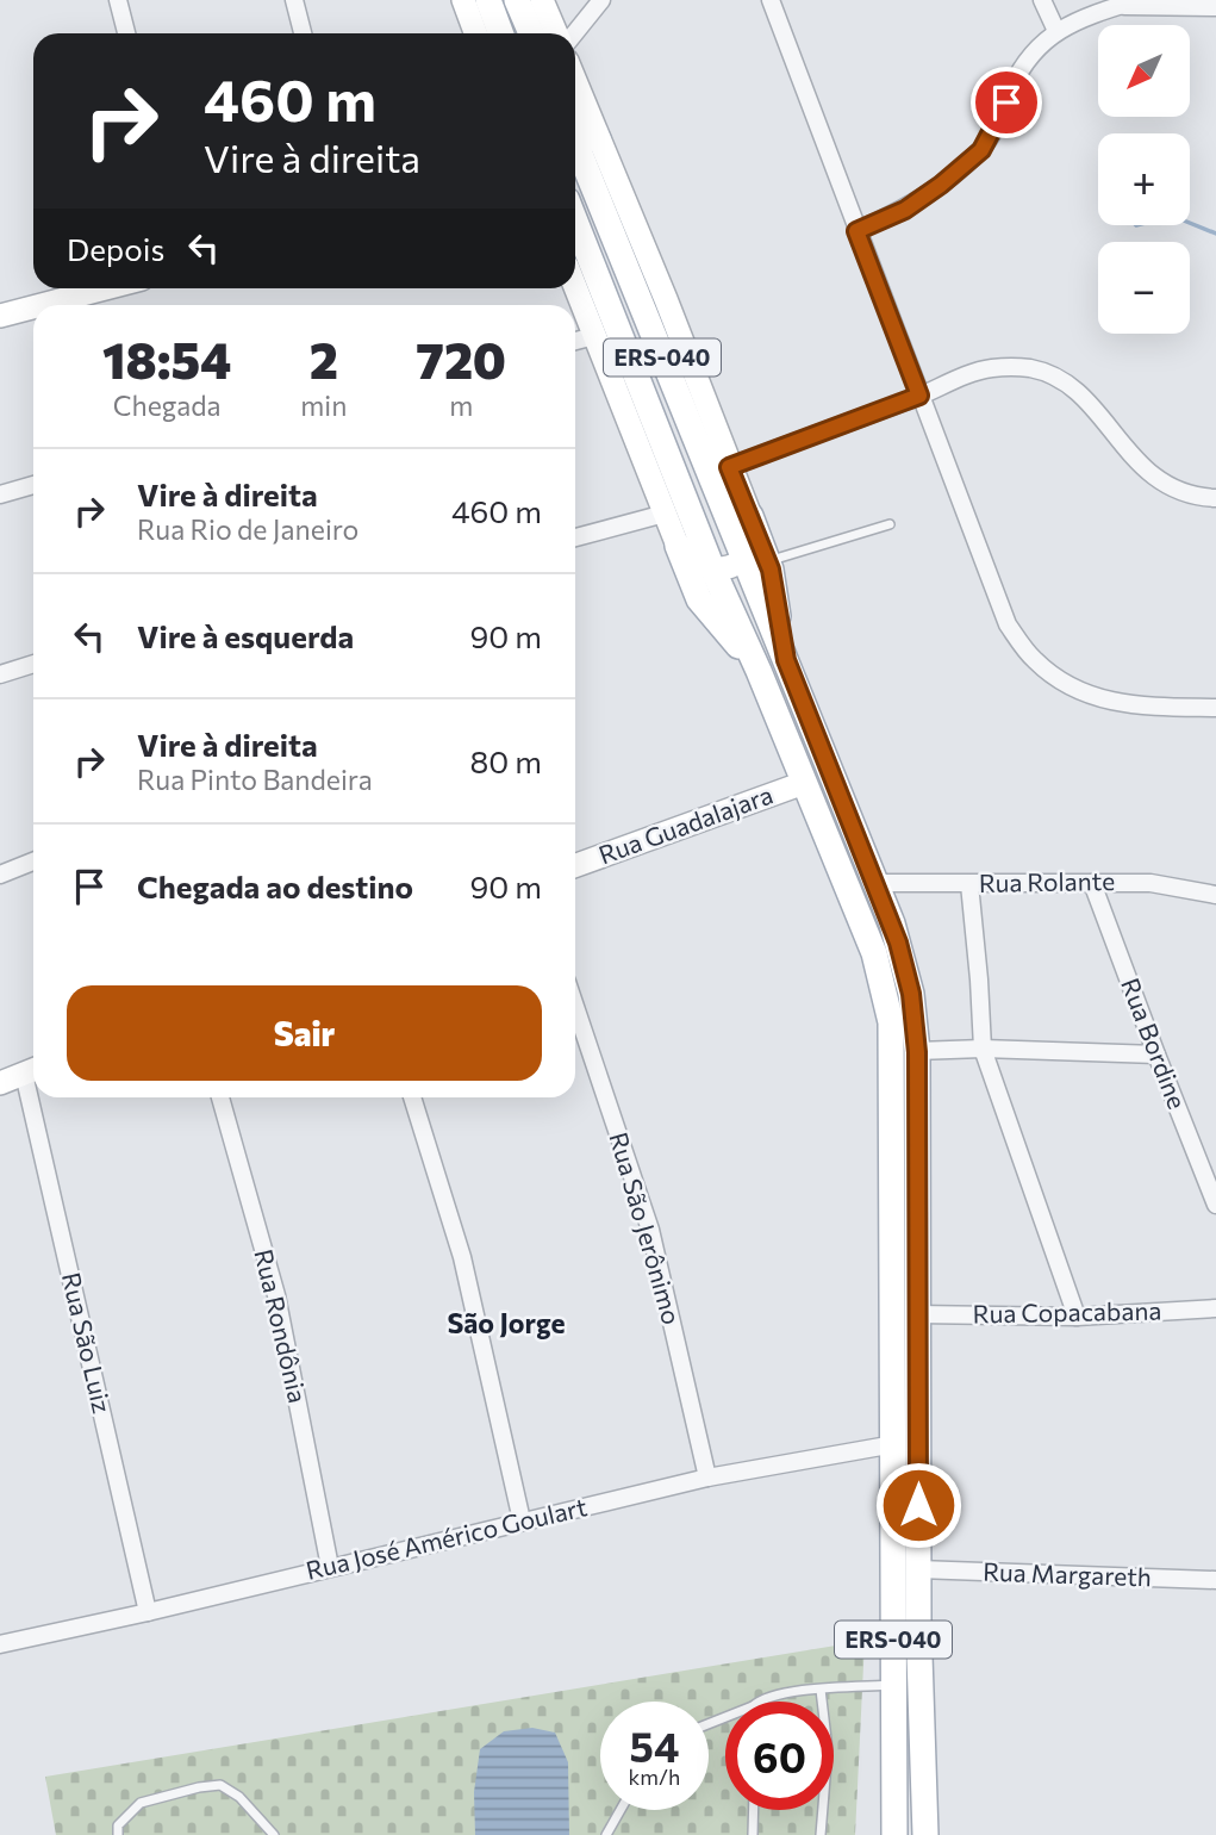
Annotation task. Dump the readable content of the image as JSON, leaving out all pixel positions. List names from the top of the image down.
{
  "streets": {
    "main road": ["ERS-040"],
    "street": [
      "Rua Guadalajara",
      "Rua Rolante",
      "Rua Bordine",
      "Rua São Jerônimo",
      "Rua Copacabana",
      "Rua Rondônia",
      "Rua São Luiz",
      "Rua José Américo Goulart",
      "Rua Margareth"
    ]
  },
  "crossings": [
    ["ERS-040", "Rua Guadalajara"],
    ["ERS-040", "Rua Rolante"],
    ["ERS-040", "Rua Copacabana"],
    ["ERS-040", "Rua José Américo Goulart"],
    ["ERS-040", "Rua Margareth"],
    ["Rua Rolante", "Rua Bordine"],
    ["Rua São Jerônimo", "Rua José Américo Goulart"],
    ["Rua Rondônia", "Rua José Américo Goulart"],
    ["Rua São Luiz", "Rua José Américo Goulart"]
  ],
  "districts": ["São Jorge"],
  "north": "bottom left",
  "page": {
    "map_buttons": ["+", "−"],
    "turn": ["460 m", "Vire à direita"],
    "then": "Depois",
    "eta": [
      "18:54",
      "Chegada",
      "2",
      "min",
      "720",
      "m"
    ],
    "list": [
      {
        "name": "Vire à direita",
        "note": "Rua Rio de Janeiro",
        "value": "460 m"
      },
      {
        "name": "Vire à esquerda",
        "value": "90 m"
      },
      {
        "name": "Vire à direita",
        "note": "Rua Pinto Bandeira",
        "value": "80 m"
      },
      {
        "name": "Chegada ao destino",
        "value": "90 m"
      }
    ],
    "buttons": "Sair",
    "speed": "54 km/h",
    "limit": "60"
  }
}
